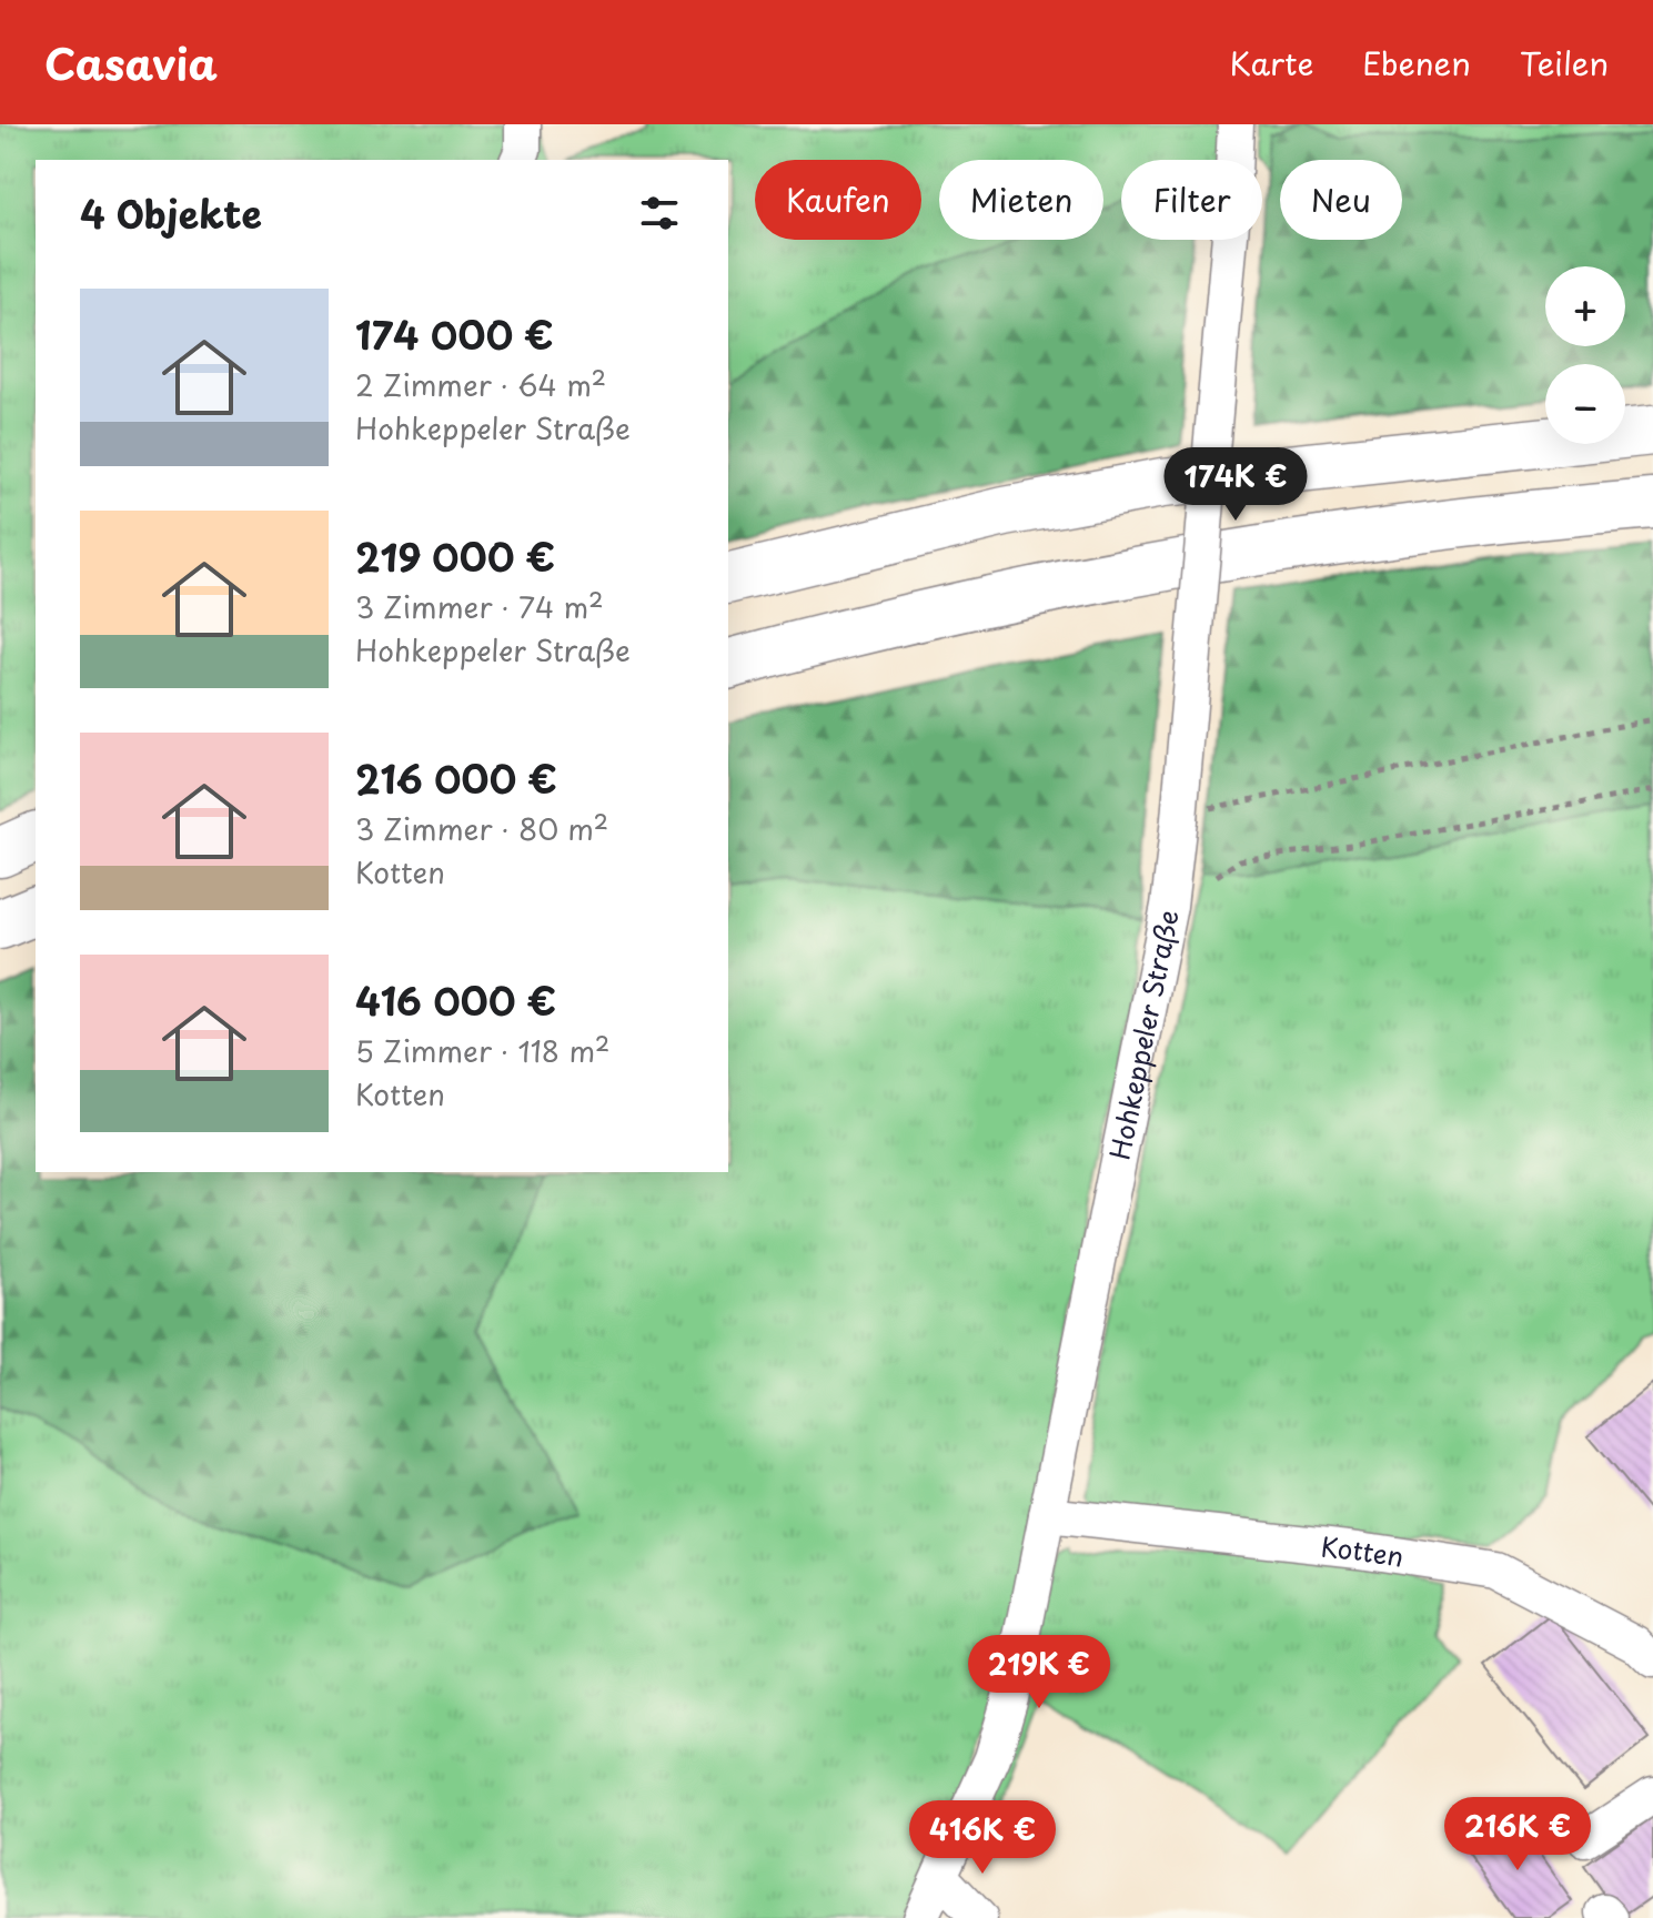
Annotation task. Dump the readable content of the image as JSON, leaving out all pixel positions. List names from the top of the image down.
{
  "streets": {
    "street": ["Hohkeppeler Straße", "Kotten"]
  },
  "crossings": [
    ["Hohkeppeler Straße", "Kotten"]
  ],
  "page": {
    "header": "Casavia",
    "nav": ["Karte", "Ebenen", "Teilen"],
    "chip": [
      "Kaufen",
      "Mieten",
      "Filter",
      "Neu"
    ],
    "heading": "4 Objekte",
    "map_buttons": ["+", "−"],
    "list": [
      {
        "name": "174 000 €",
        "note": "2 Zimmer · 64 m² · Hohkeppeler Straße"
      },
      {
        "name": "219 000 €",
        "note": "3 Zimmer · 74 m² · Hohkeppeler Straße"
      },
      {
        "name": "216 000 €",
        "note": "3 Zimmer · 80 m² · Kotten"
      },
      {
        "name": "416 000 €",
        "note": "5 Zimmer · 118 m² · Kotten"
      }
    ],
    "price": [
      "174K €",
      "219K €",
      "216K €",
      "416K €"
    ]
  }
}
